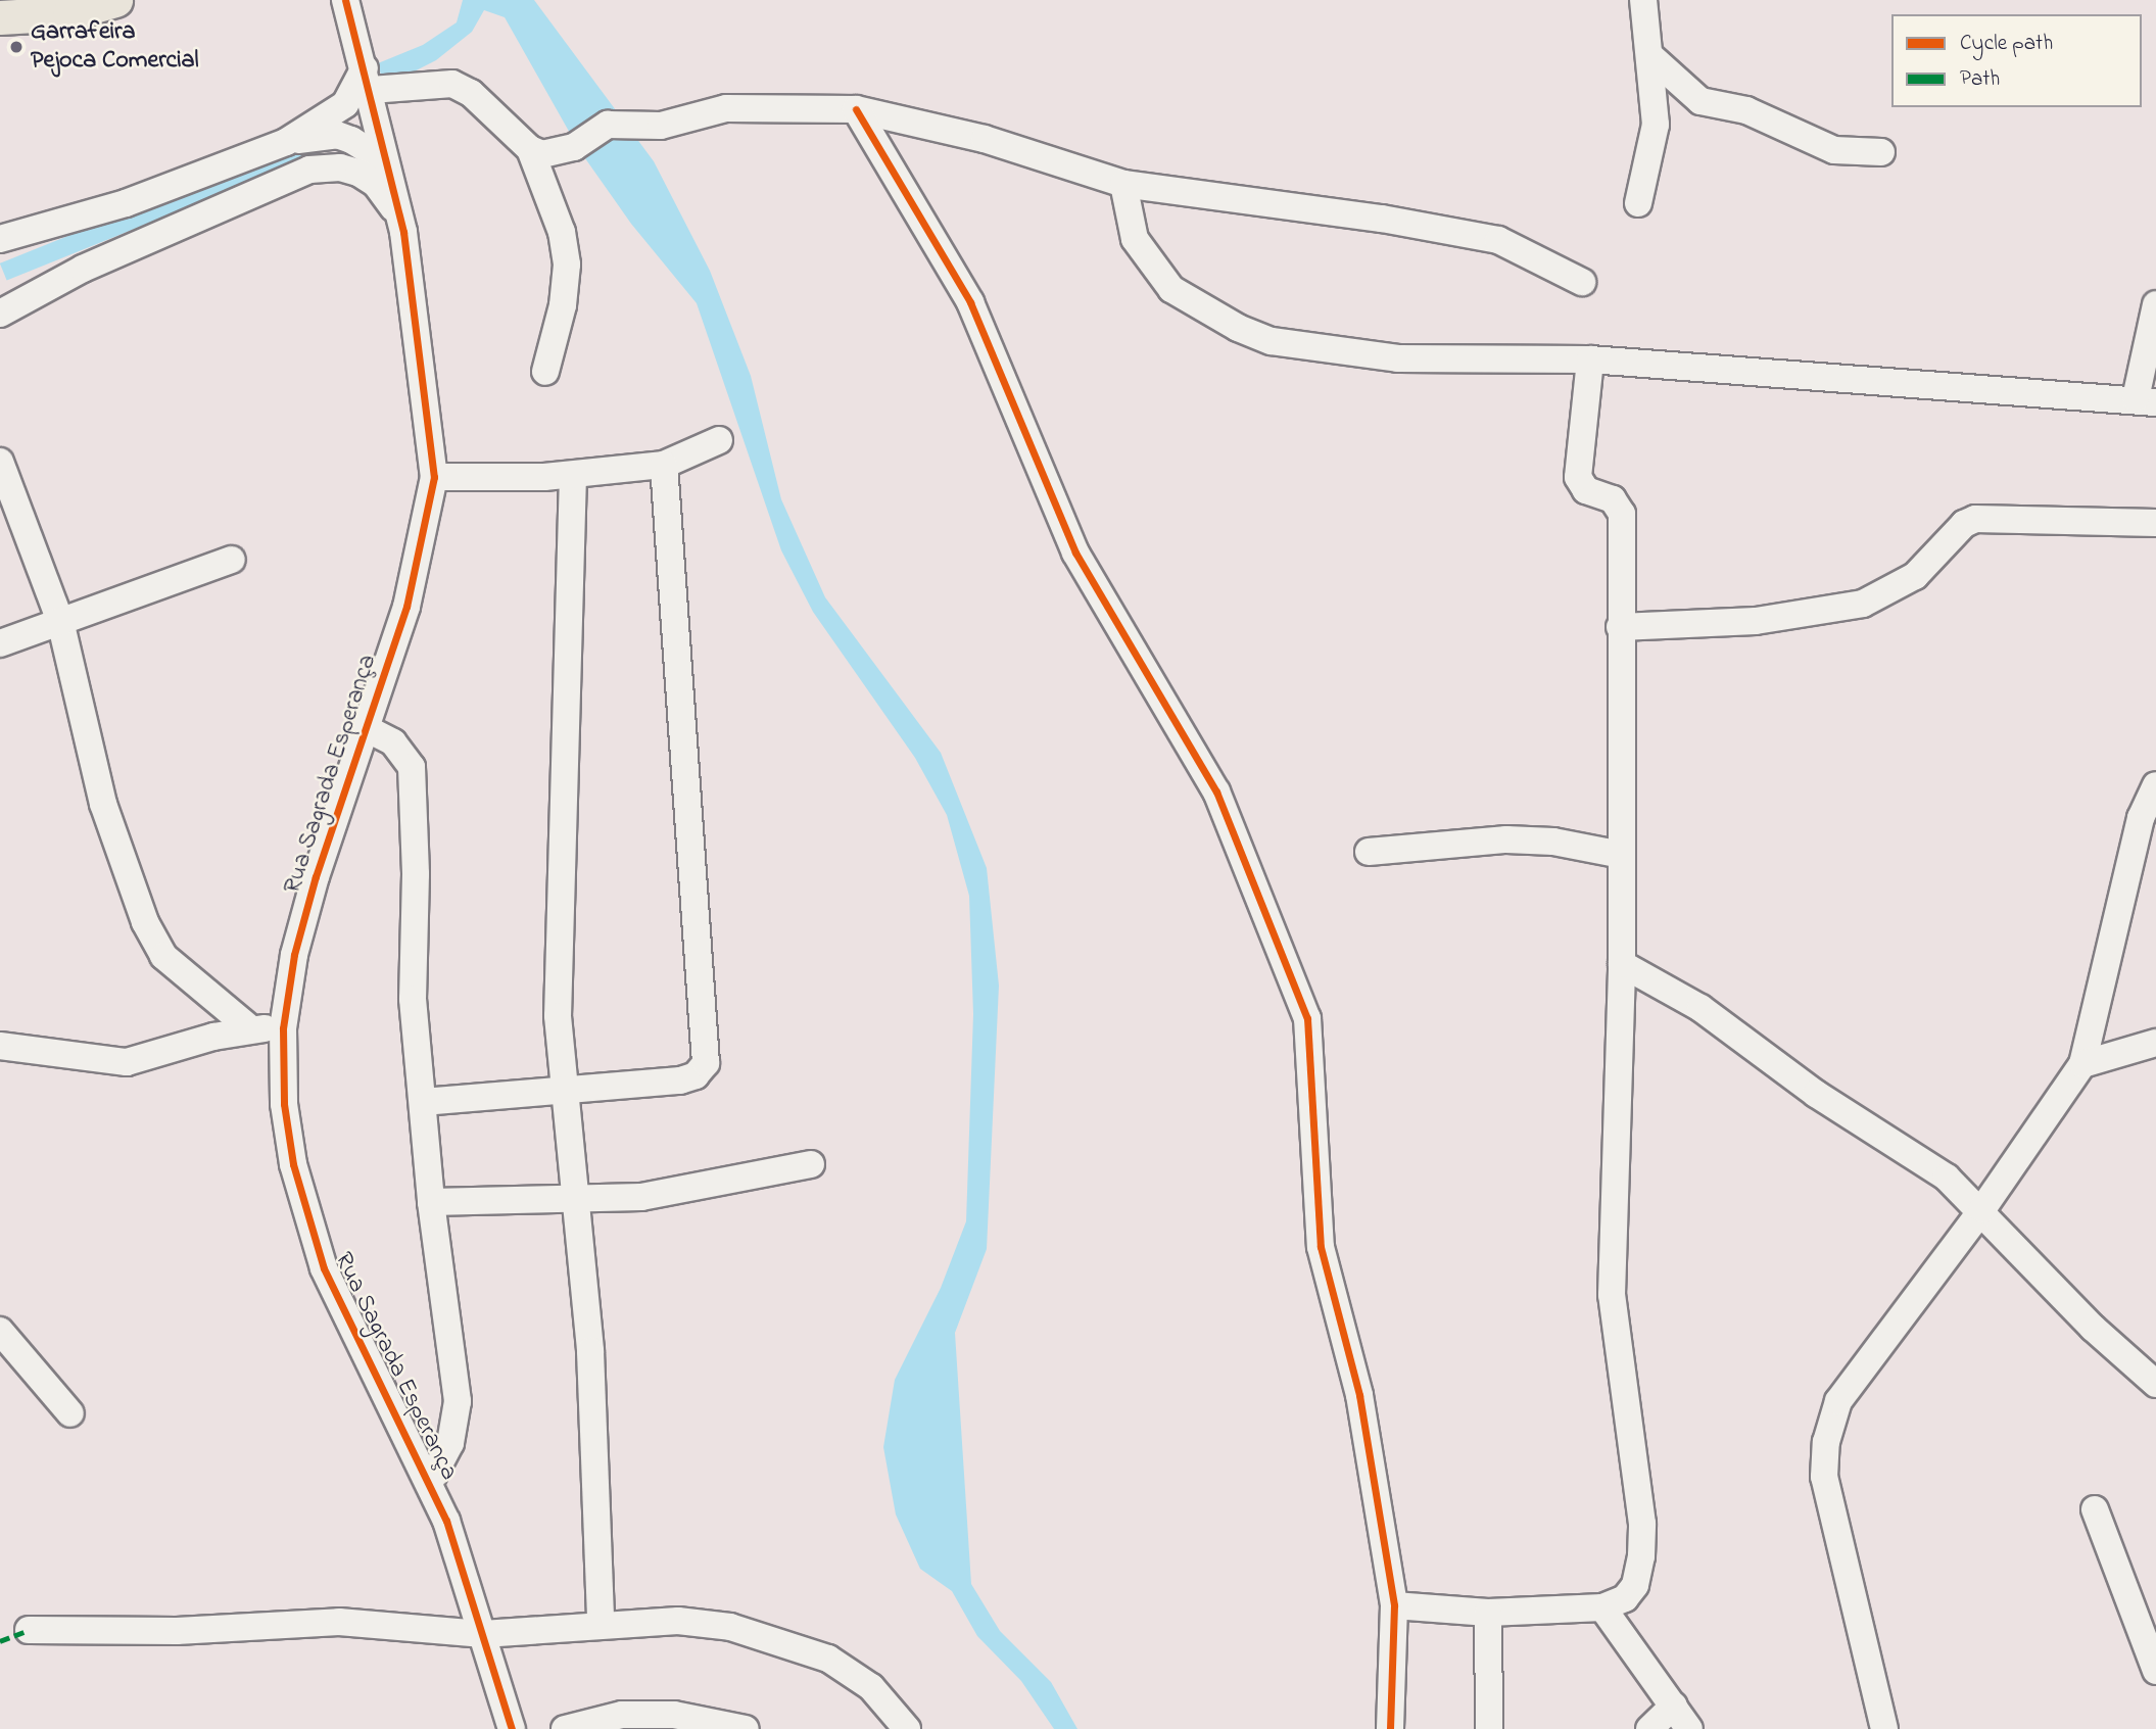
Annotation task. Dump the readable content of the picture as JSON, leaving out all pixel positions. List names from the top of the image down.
{
  "streets": {
    "street": ["Rua Sagrada Esperança"]
  },
  "places": ["Garrafeira Pejoca Comercial"],
  "legend": ["Cycle path", "Path"]
}
